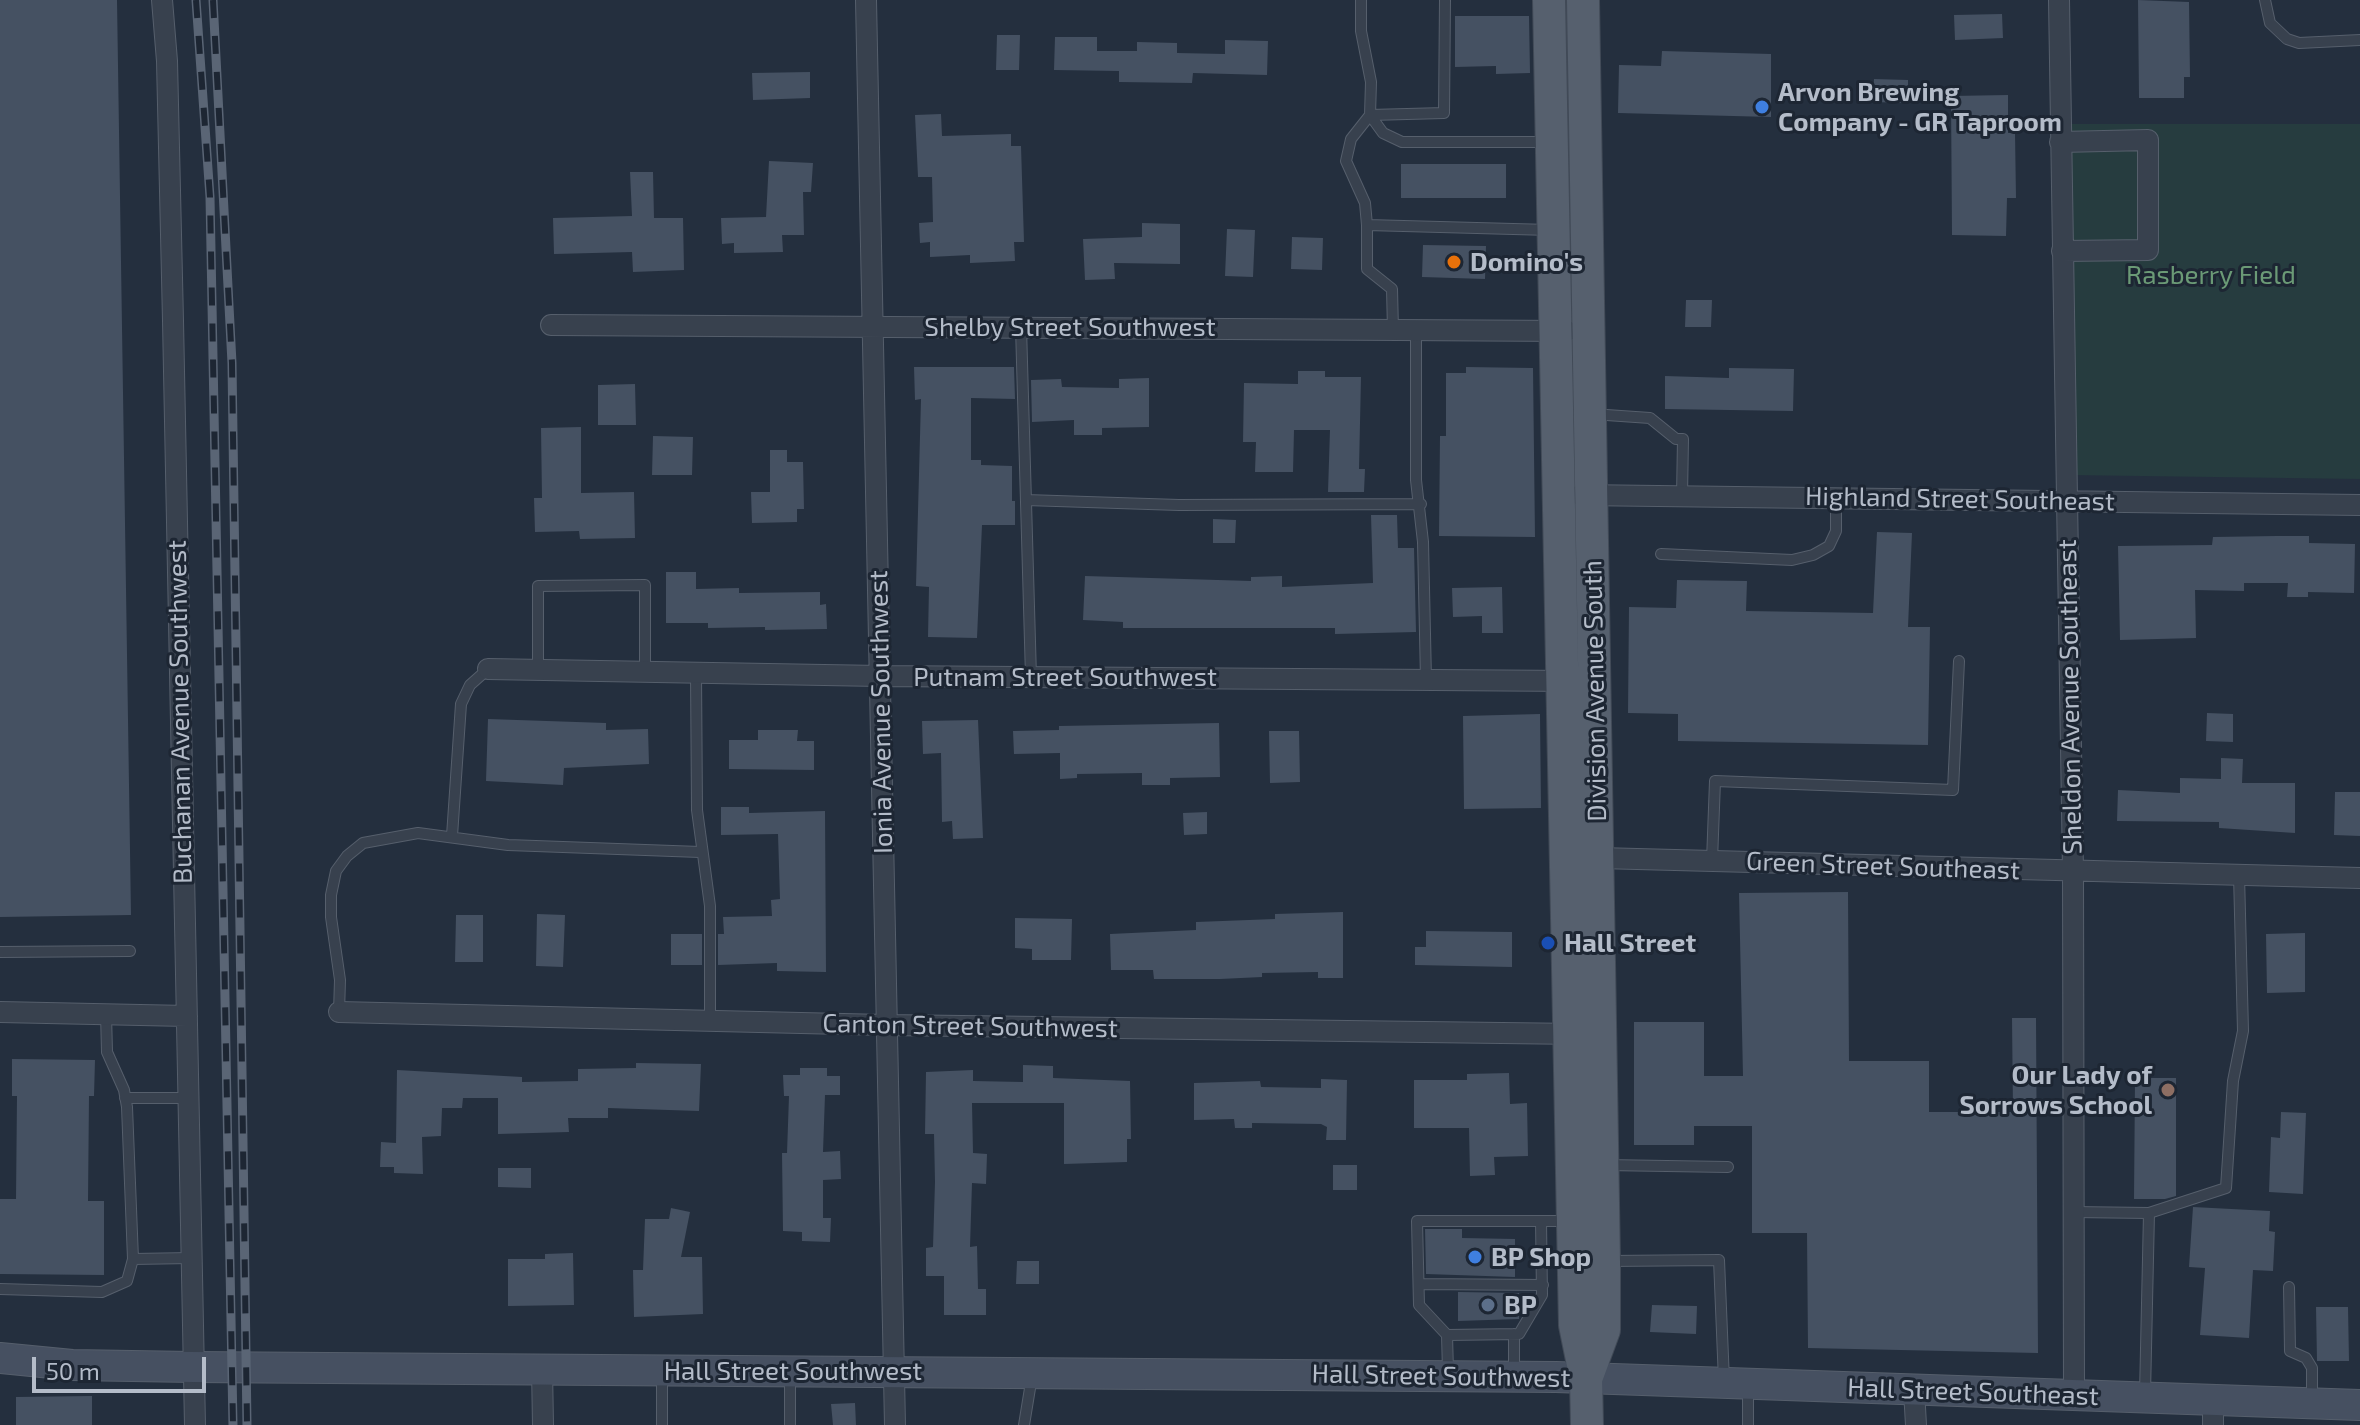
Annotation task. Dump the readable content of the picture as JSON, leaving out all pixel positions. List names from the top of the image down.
{
  "streets": {
    "main road": ["Division Avenue South", "Hall Street Southwest", "Hall Street Southeast"],
    "street": [
      "Shelby Street Southwest",
      "Highland Street Southeast",
      "Putnam Street Southwest",
      "Sheldon Avenue Southeast",
      "Buchanan Avenue Southwest",
      "Ionia Avenue Southwest",
      "Green Street Southeast",
      "Canton Street Southwest"
    ]
  },
  "crossings": [
    ["Shelby Street Southwest", "Division Avenue South"],
    ["Shelby Street Southwest", "Ionia Avenue Southwest"],
    ["Highland Street Southeast", "Division Avenue South"],
    ["Highland Street Southeast", "Sheldon Avenue Southeast"],
    ["Putnam Street Southwest", "Division Avenue South"],
    ["Putnam Street Southwest", "Ionia Avenue Southwest"],
    ["Division Avenue South", "Green Street Southeast"],
    ["Division Avenue South", "Canton Street Southwest"],
    ["Division Avenue South", "Hall Street Southwest"],
    ["Division Avenue South", "Hall Street Southeast"],
    ["Sheldon Avenue Southeast", "Green Street Southeast"],
    ["Sheldon Avenue Southeast", "Hall Street Southeast"],
    ["Buchanan Avenue Southwest", "Hall Street Southwest"],
    ["Ionia Avenue Southwest", "Canton Street Southwest"],
    ["Ionia Avenue Southwest", "Hall Street Southwest"],
    ["Hall Street Southwest", "Hall Street Southeast"]
  ],
  "parks": ["Rasberry Field"],
  "places": [
    "Arvon Brewing Company - GR Taproom",
    "Domino's",
    "Hall Street",
    "Our Lady of Sorrows School",
    "BP Shop",
    "BP"
  ],
  "scale_bar": "50 m"
}
